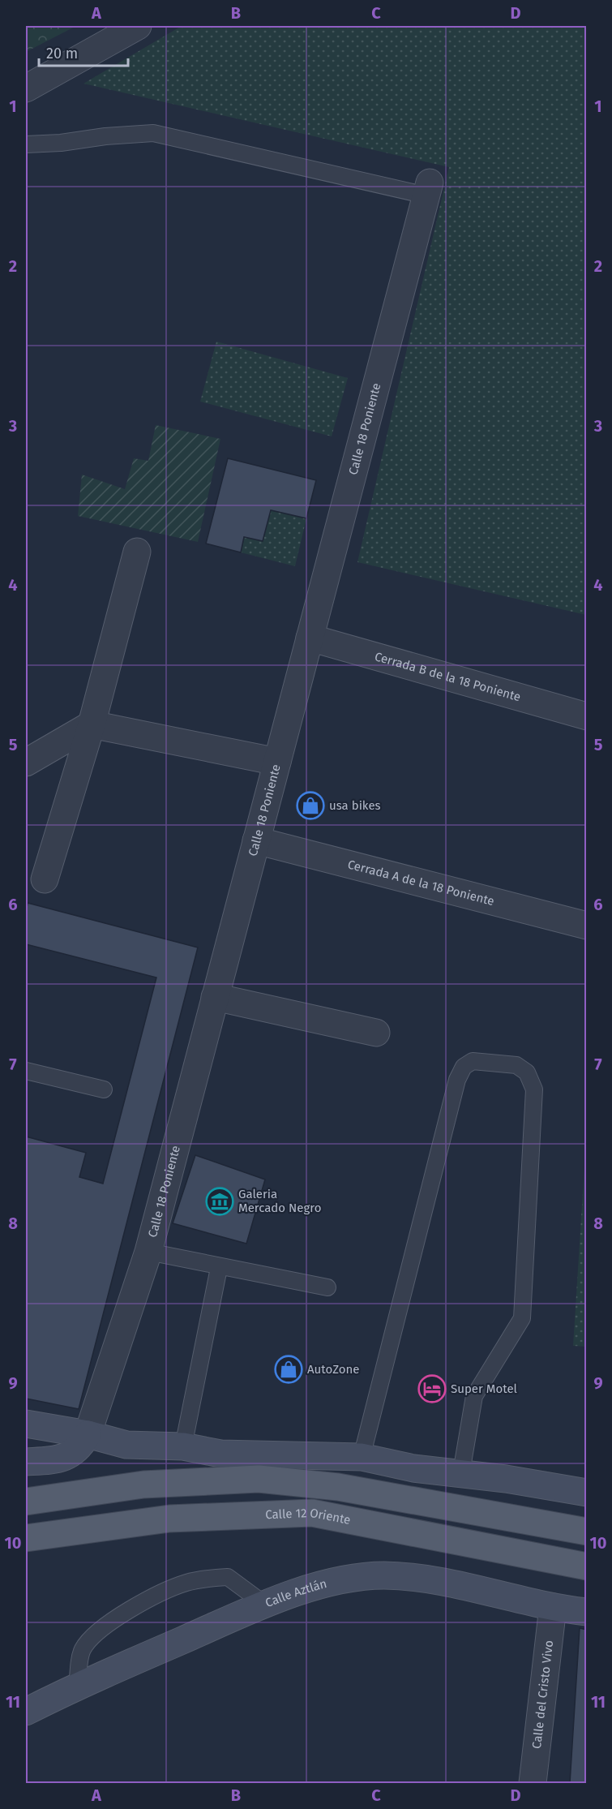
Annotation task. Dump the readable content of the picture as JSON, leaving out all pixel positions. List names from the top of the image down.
{
  "streets": {
    "main road": ["Calle 12 Oriente", "Calle Aztlán"],
    "street": [
      "Calle 18 Poniente",
      "Cerrada B de la 18 Poniente",
      "Cerrada A de la 18 Poniente",
      "Calle del Cristo Vivo"
    ]
  },
  "crossings": [
    ["Calle 18 Poniente", "Cerrada B de la 18 Poniente"],
    ["Calle 18 Poniente", "Cerrada A de la 18 Poniente"],
    ["Calle Aztlán", "Calle del Cristo Vivo"]
  ],
  "places": {
    "shop": ["usa bikes", "AutoZone"],
    "museum": ["Galeria Mercado Negro"],
    "hotel": ["Super Motel"]
  },
  "scale_bar": "20 m",
  "grid": {
    "columns": [
      "A",
      "B",
      "C",
      "D"
    ],
    "rows": [
      "1",
      "2",
      "3",
      "4",
      "5",
      "6",
      "7",
      "8",
      "9",
      "10",
      "11"
    ]
  }
}
